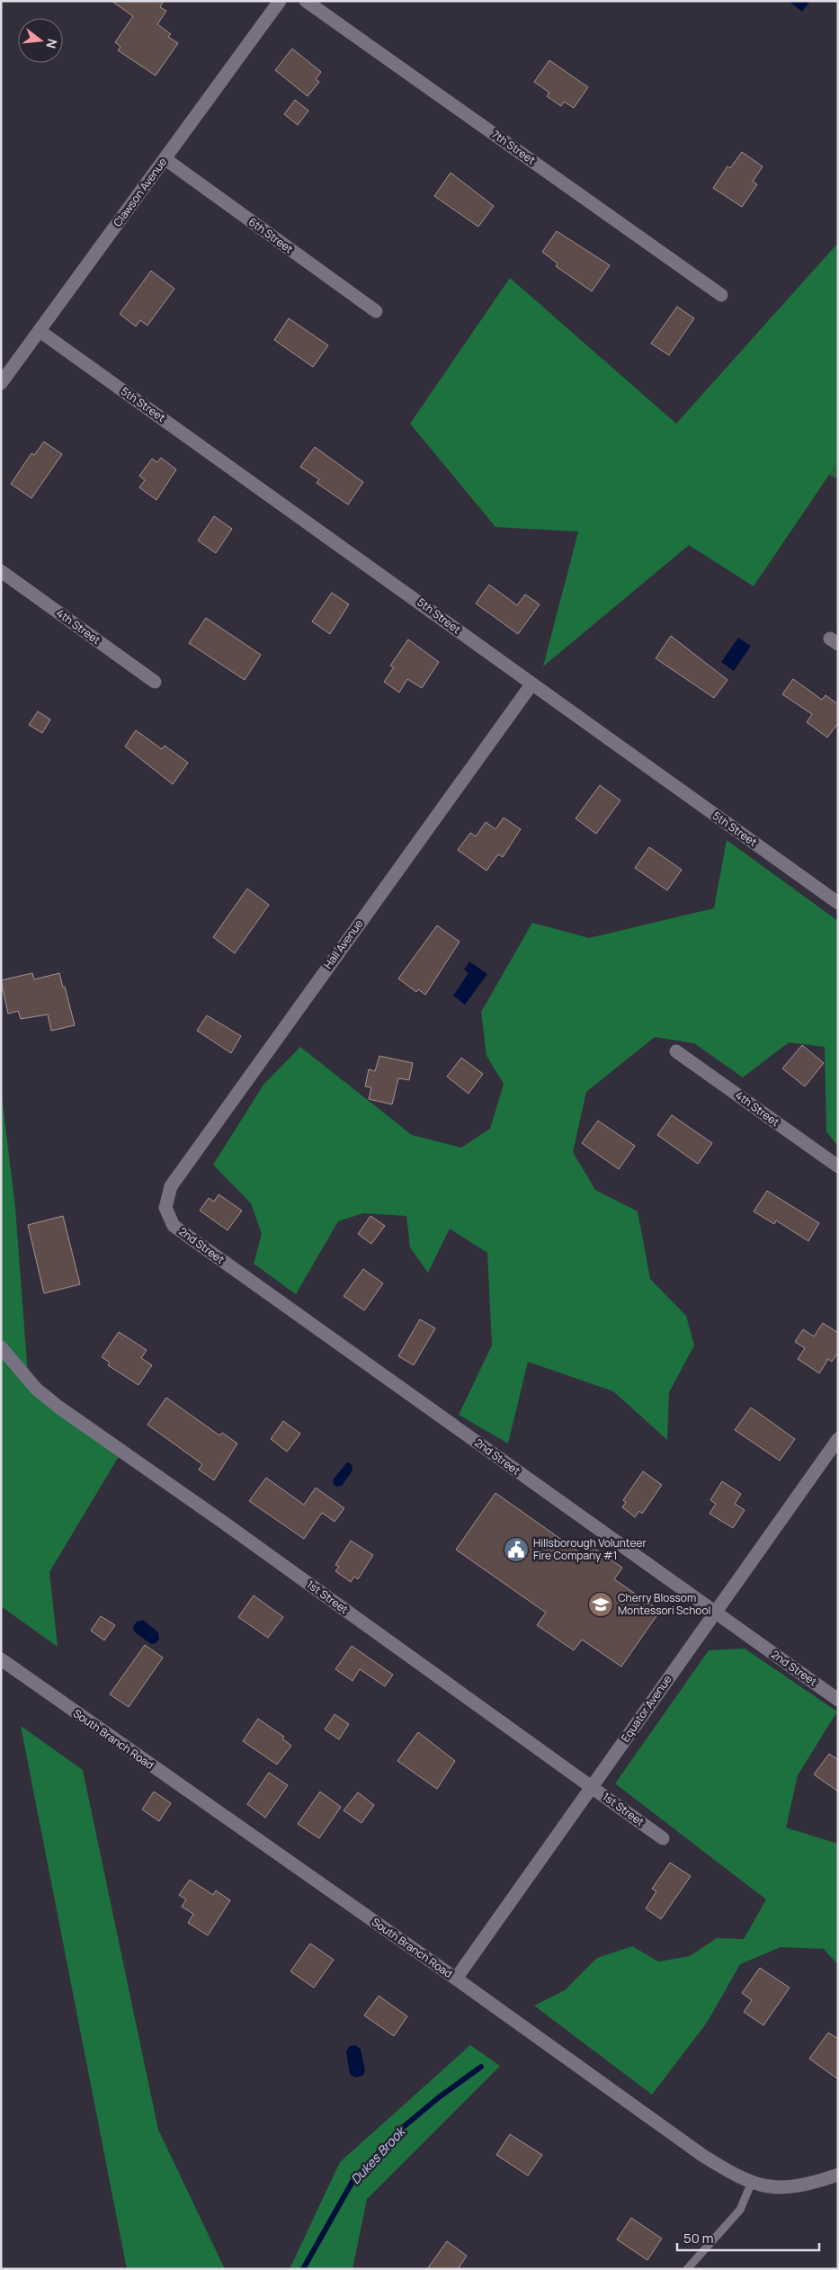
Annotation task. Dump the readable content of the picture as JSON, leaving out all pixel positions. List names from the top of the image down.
{
  "streets": {
    "street": [
      "7th Street",
      "Clawson Avenue",
      "6th Street",
      "5th Street",
      "4th Street",
      "Hall Avenue",
      "2nd Street",
      "1st Street",
      "Equator Avenue",
      "South Branch Road"
    ]
  },
  "crossings": [
    ["Clawson Avenue", "6th Street"],
    ["Clawson Avenue", "5th Street"],
    ["5th Street", "Hall Avenue"],
    ["Hall Avenue", "2nd Street"],
    ["2nd Street", "Equator Avenue"],
    ["1st Street", "Equator Avenue"],
    ["Equator Avenue", "South Branch Road"]
  ],
  "water": ["Dukes Brook"],
  "places": {
    "public building": ["Hillsborough Volunteer Fire Company #1"],
    "school or university": ["Cherry Blossom Montessori School"]
  },
  "scale_bar": "50 m",
  "north": "right"
}
